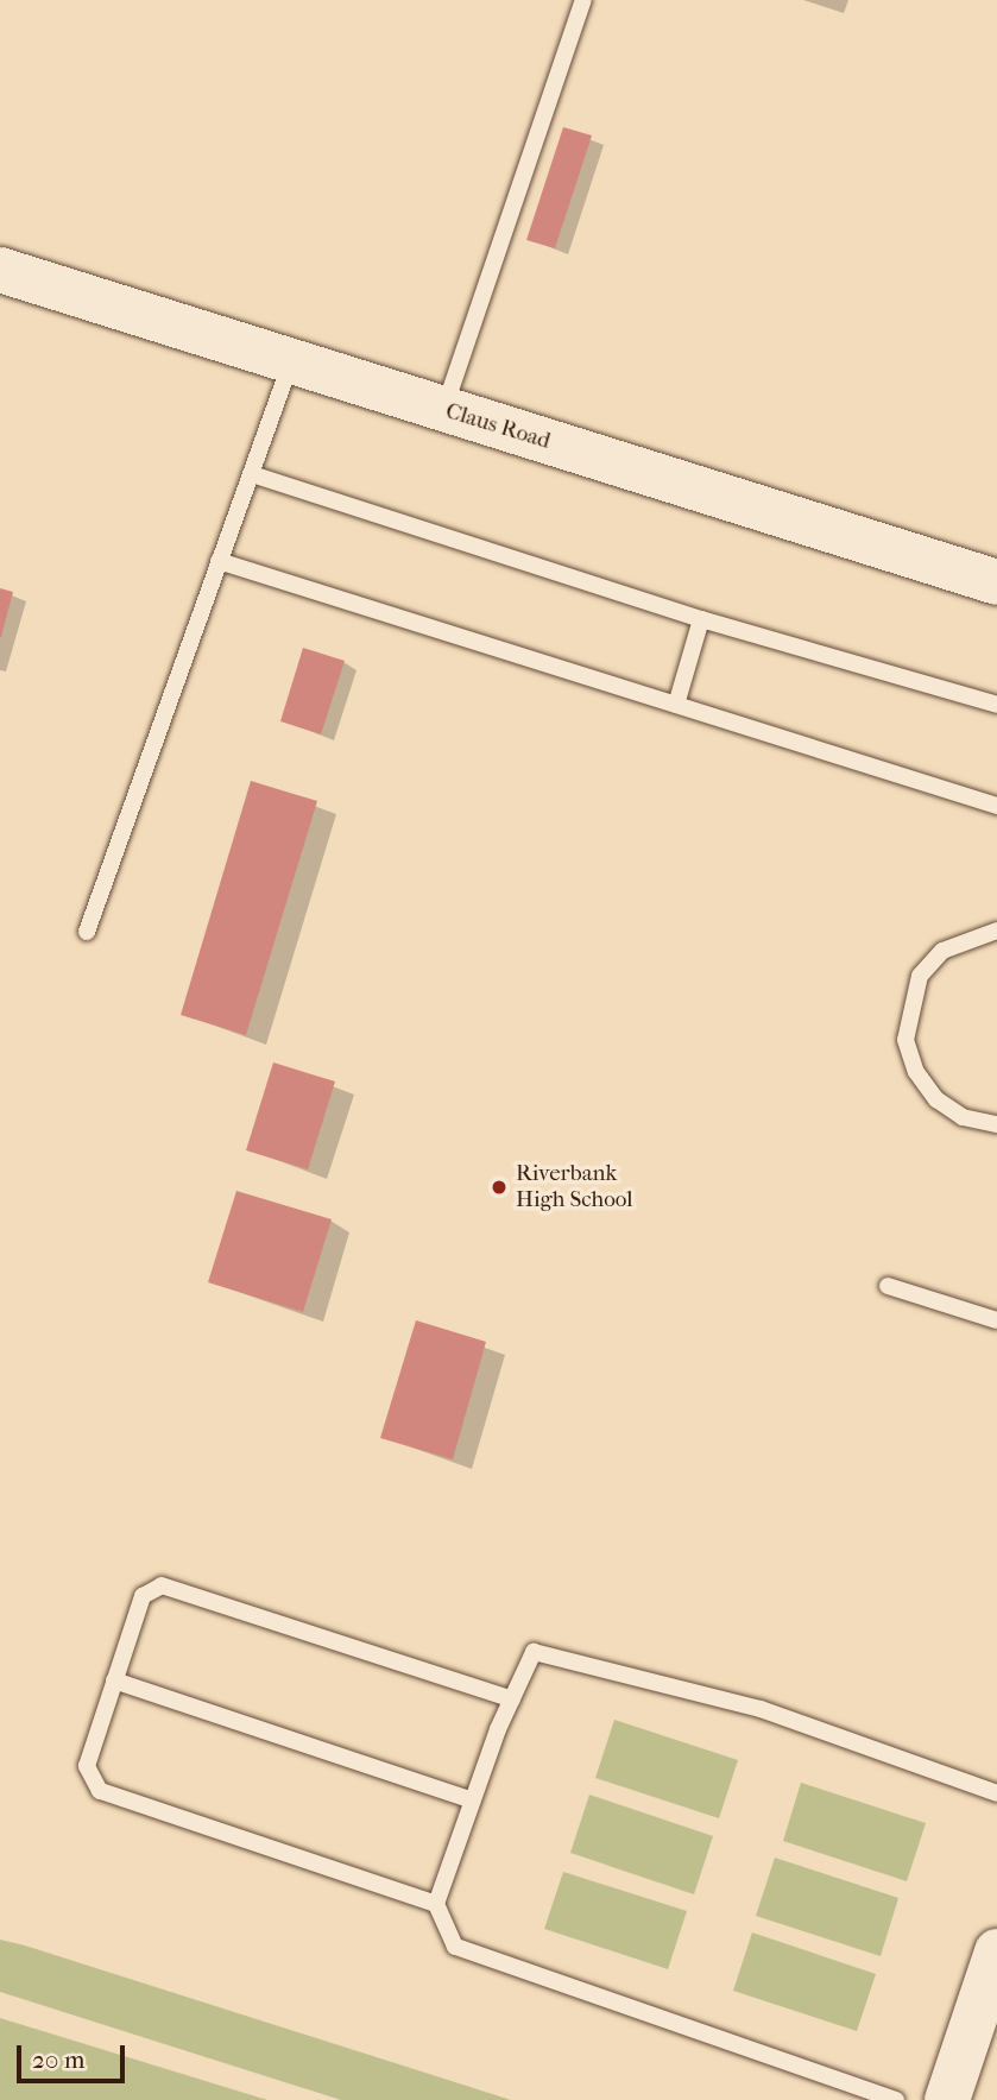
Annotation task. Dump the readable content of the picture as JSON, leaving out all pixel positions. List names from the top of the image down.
{
  "streets": {
    "main road": ["Claus Road"]
  },
  "places": ["Riverbank High School"],
  "scale_bar": "20 m"
}
